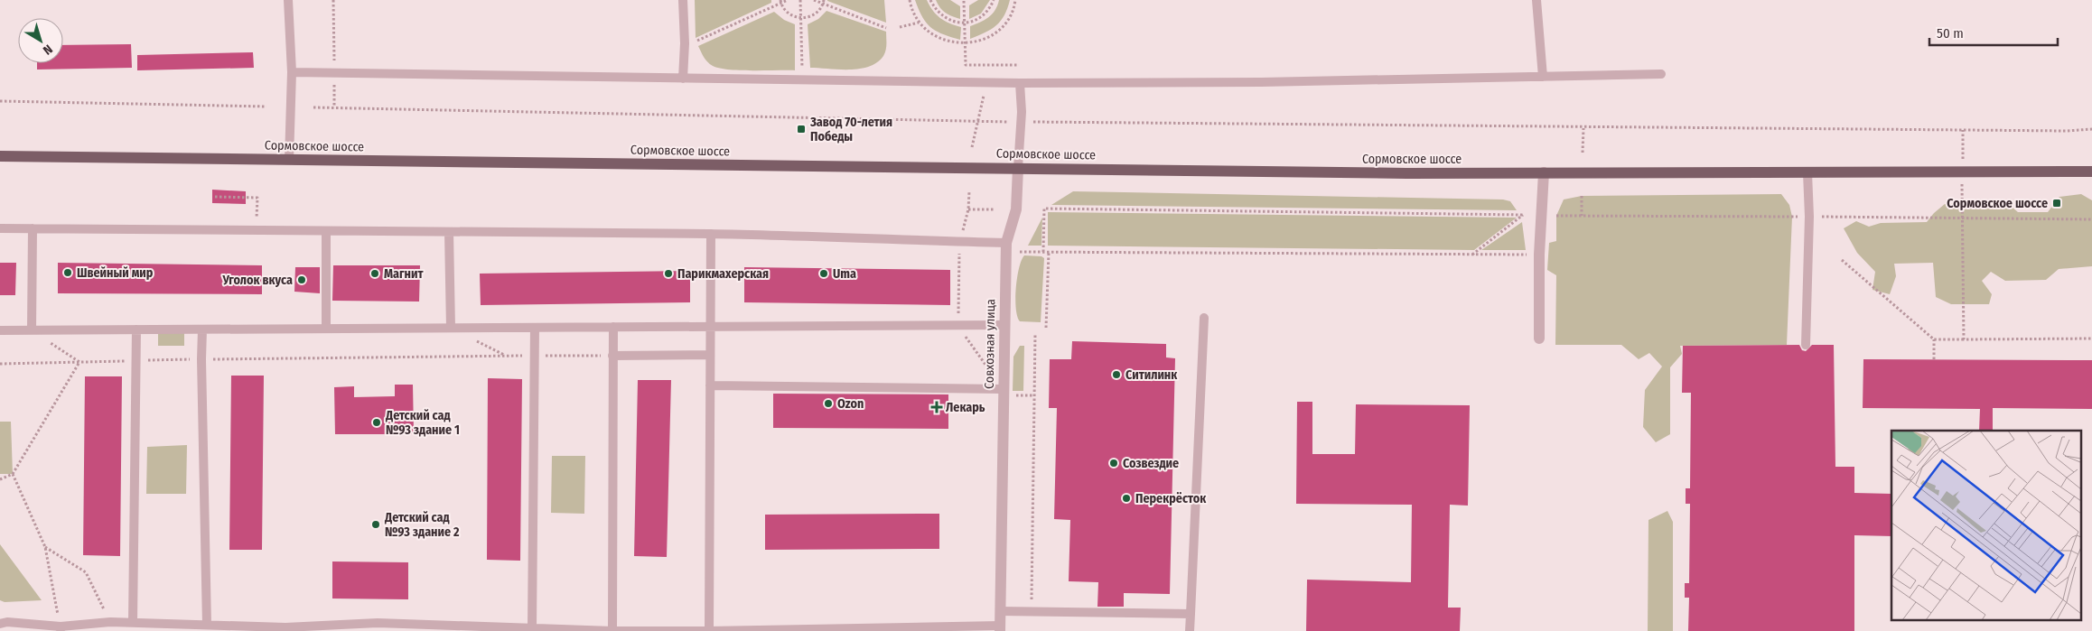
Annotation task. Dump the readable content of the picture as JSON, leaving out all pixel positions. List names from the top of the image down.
{
  "streets": {
    "main road": ["Сормовское шоссе"],
    "street": ["Совхозная улица"]
  },
  "crossings": [
    ["Сормовское шоссе", "Совхозная улица"]
  ],
  "places": {
    "transit": ["Завод 70-летия Победы", "Сормовское шоссе"],
    "other": [
      "Швейный мир",
      "Магнит",
      "Парикмахерская",
      "Uma",
      "Уголок вкуса",
      "Ситилинк",
      "Ozon",
      "Детский сад №93 здание 1",
      "Созвездие",
      "Перекрёсток",
      "Детский сад №93 здание 2"
    ],
    "health": ["Лекарь"]
  },
  "scale_bar": "50 m",
  "north": "bottom right"
}
